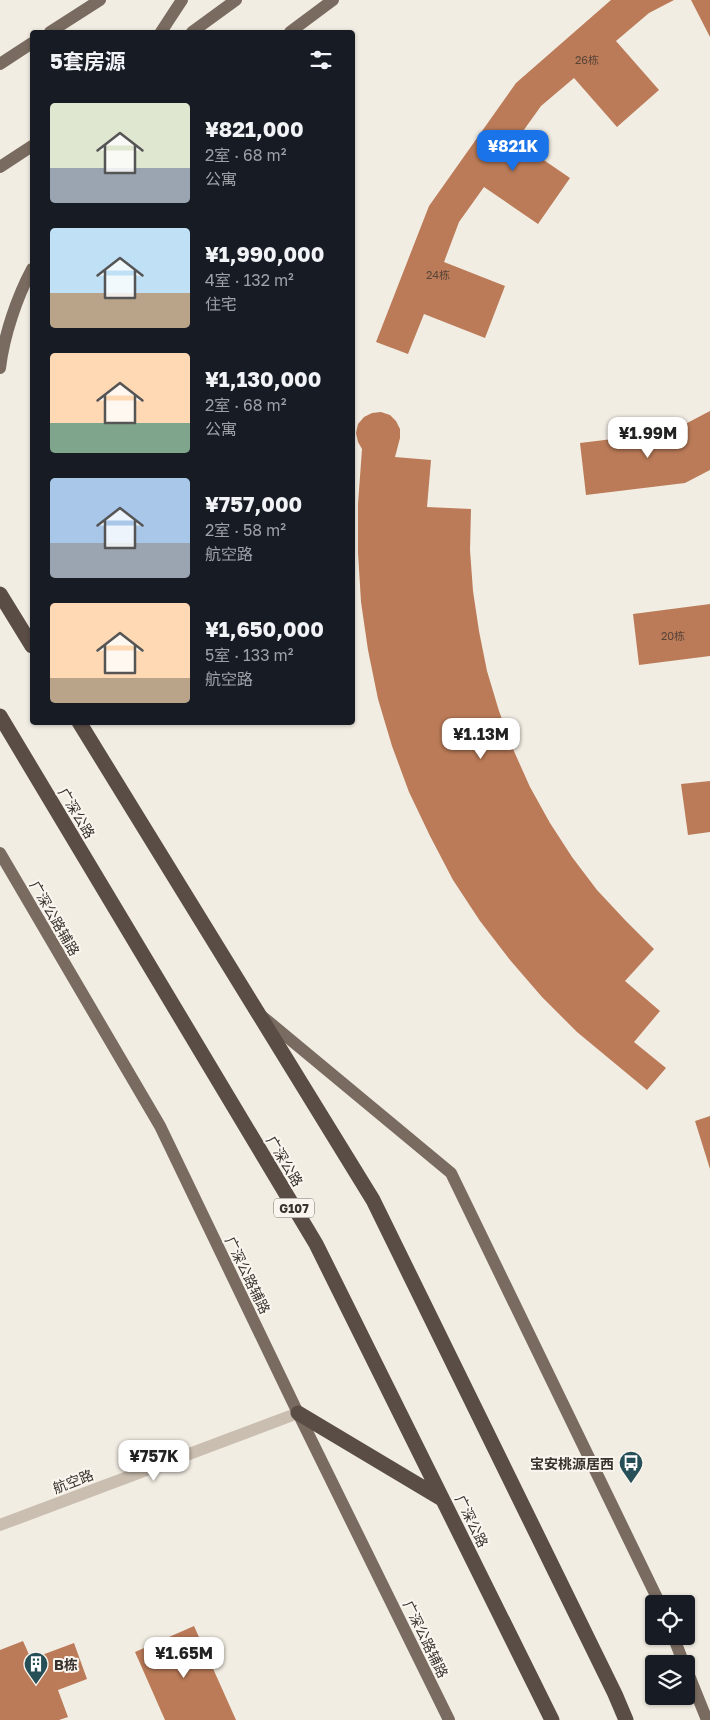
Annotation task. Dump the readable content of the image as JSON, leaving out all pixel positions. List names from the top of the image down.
{
  "streets": {
    "highway": ["广深公路", "G107"],
    "main road": ["广深公路辅路"],
    "street": ["航空路"]
  },
  "crossings": [
    ["广深公路辅路", "航空路"]
  ],
  "places": {
    "bus stop": ["宝安桃源居西"],
    "building": ["B栋"]
  },
  "house_numbers": ["26栋", "24栋", "20栋"],
  "page": {
    "heading": "5套房源",
    "list": [
      {
        "name": "¥821,000",
        "note": "2室 · 68 m² · 公寓"
      },
      {
        "name": "¥1,990,000",
        "note": "4室 · 132 m² · 住宅"
      },
      {
        "name": "¥1,130,000",
        "note": "2室 · 68 m² · 公寓"
      },
      {
        "name": "¥757,000",
        "note": "2室 · 58 m² · 航空路"
      },
      {
        "name": "¥1,650,000",
        "note": "5室 · 133 m² · 航空路"
      }
    ],
    "price": [
      "¥821K",
      "¥1.99M",
      "¥1.13M",
      "¥757K",
      "¥1.65M"
    ]
  }
}
